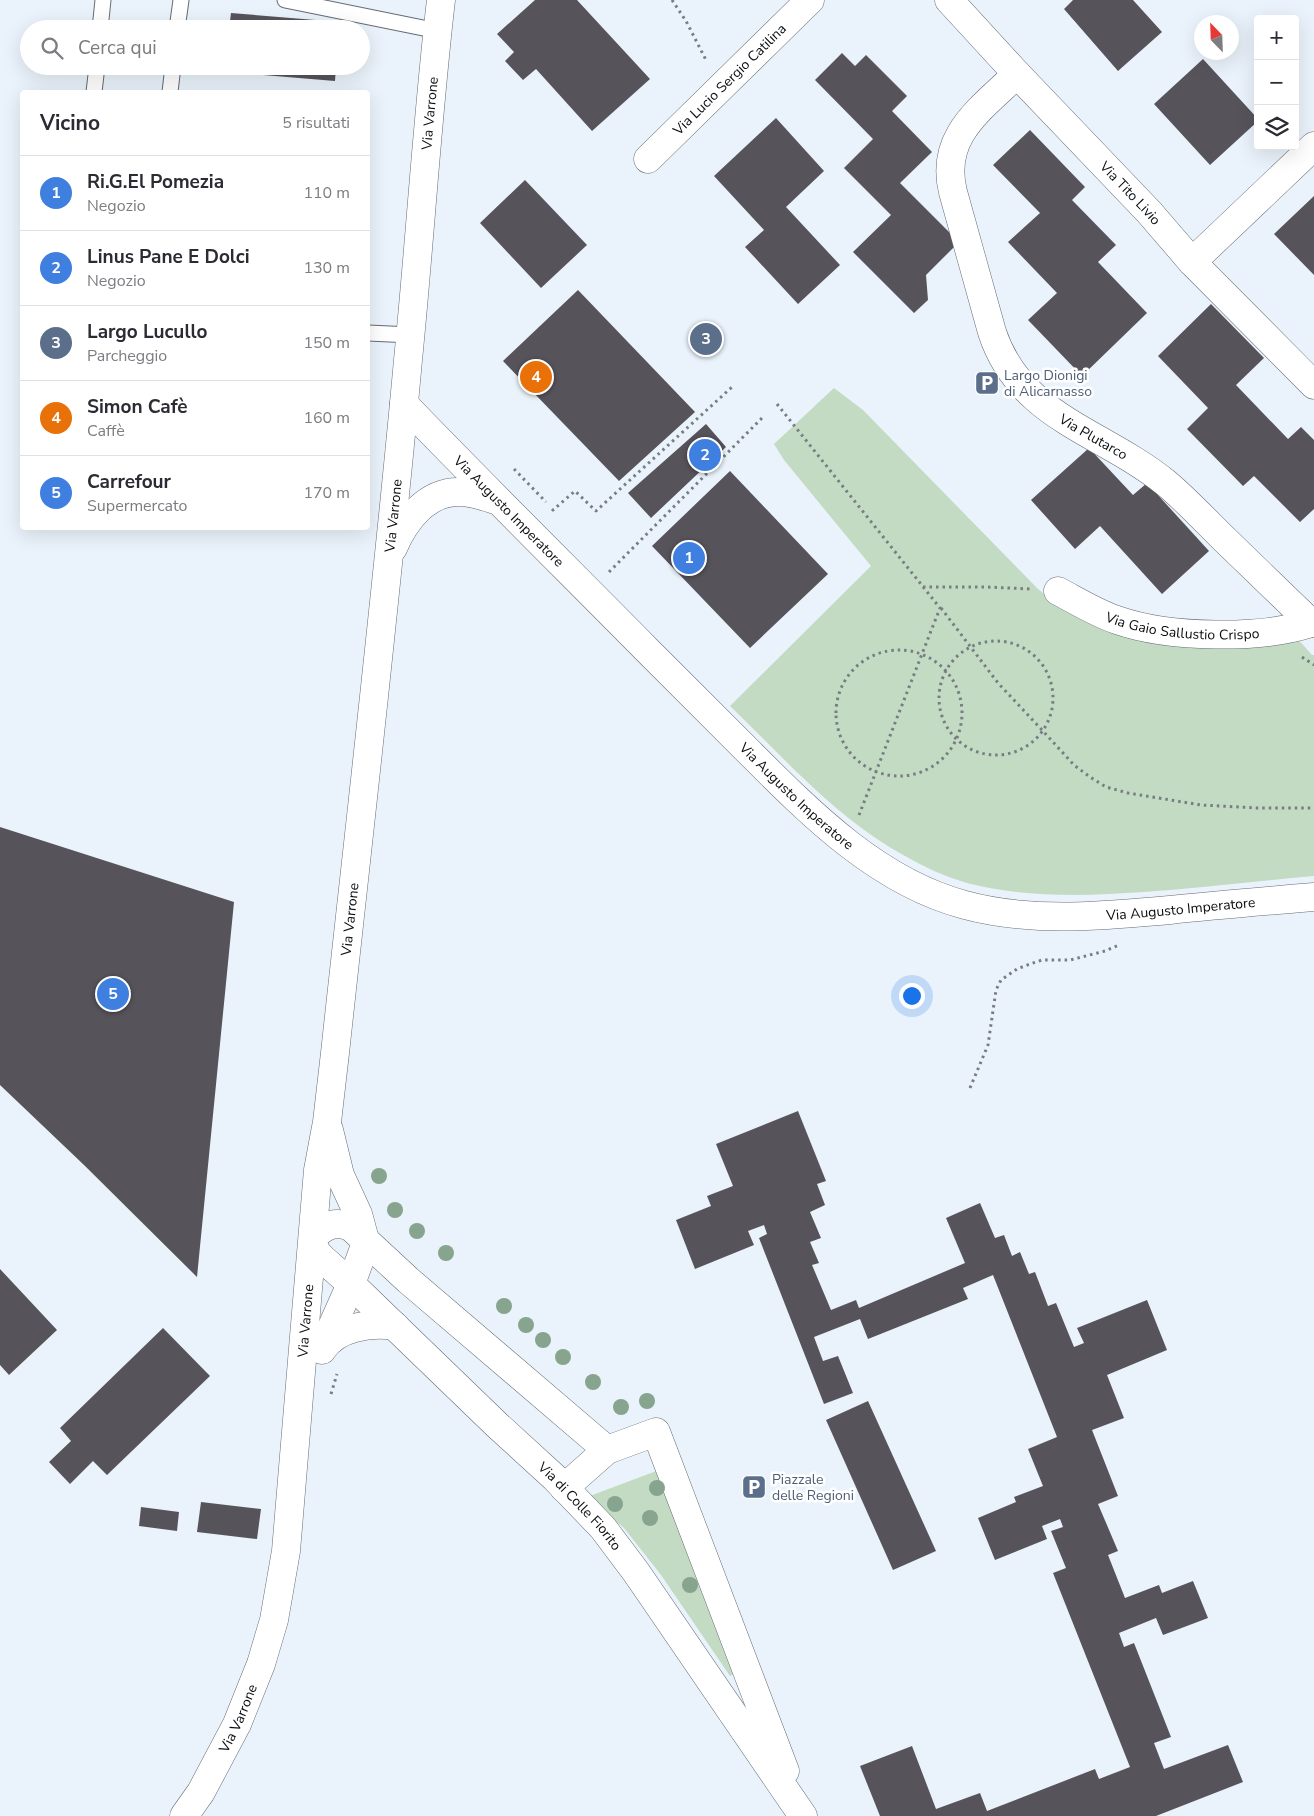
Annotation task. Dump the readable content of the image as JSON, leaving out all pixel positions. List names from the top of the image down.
{
  "streets": {
    "street": [
      "Via Lucio Sergio Catilina",
      "Via Varrone",
      "Via Tito Livio",
      "Via Plutarco",
      "Via Augusto Imperatore",
      "Via Gaio Sallustio Crispo",
      "Via di Colle Fiorito"
    ]
  },
  "crossings": [
    ["Via Varrone", "Via Augusto Imperatore"],
    ["Via Varrone", "Via di Colle Fiorito"],
    ["Via Tito Livio", "Via Plutarco"],
    ["Via Plutarco", "Via Gaio Sallustio Crispo"]
  ],
  "places": {
    "parking": ["Largo Dionigi di Alicarnasso", "Piazzale delle Regioni"]
  },
  "north": "top left",
  "page": {
    "map_buttons": ["+", "−"],
    "search": "Cerca qui",
    "heading": ["Vicino", "5 risultati"],
    "list": [
      {
        "mark": "1",
        "name": "Ri.G.El Pomezia",
        "note": "Negozio",
        "value": "110 m"
      },
      {
        "mark": "2",
        "name": "Linus Pane E Dolci",
        "note": "Negozio",
        "value": "130 m"
      },
      {
        "mark": "3",
        "name": "Largo Lucullo",
        "note": "Parcheggio",
        "value": "150 m"
      },
      {
        "mark": "4",
        "name": "Simon Cafè",
        "note": "Caffè",
        "value": "160 m"
      },
      {
        "mark": "5",
        "name": "Carrefour",
        "note": "Supermercato",
        "value": "170 m"
      }
    ],
    "pins": [
      "3",
      "4",
      "2",
      "1",
      "5"
    ]
  }
}
